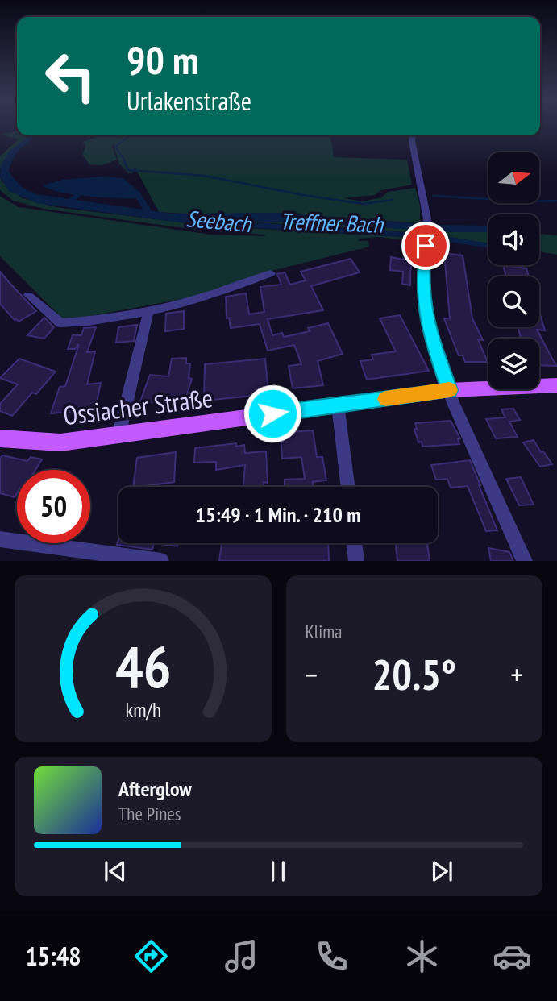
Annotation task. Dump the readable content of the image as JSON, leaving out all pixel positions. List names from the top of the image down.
{
  "streets": {
    "main road": ["Ossiacher Straße"]
  },
  "water": ["Seebach", "Treffner Bach"],
  "north": "right",
  "page": {
    "turn": ["90 m", "Urlakenstraße"],
    "limit": "50",
    "trip": "15:49 · 1 Min. · 210 m",
    "tile": "Klima",
    "heat": ["−", "20.5°", "+"],
    "song": ["Afterglow", "The Pines"],
    "tabs": "15:48",
    "gauge": ["46", "km/h"]
  }
}
